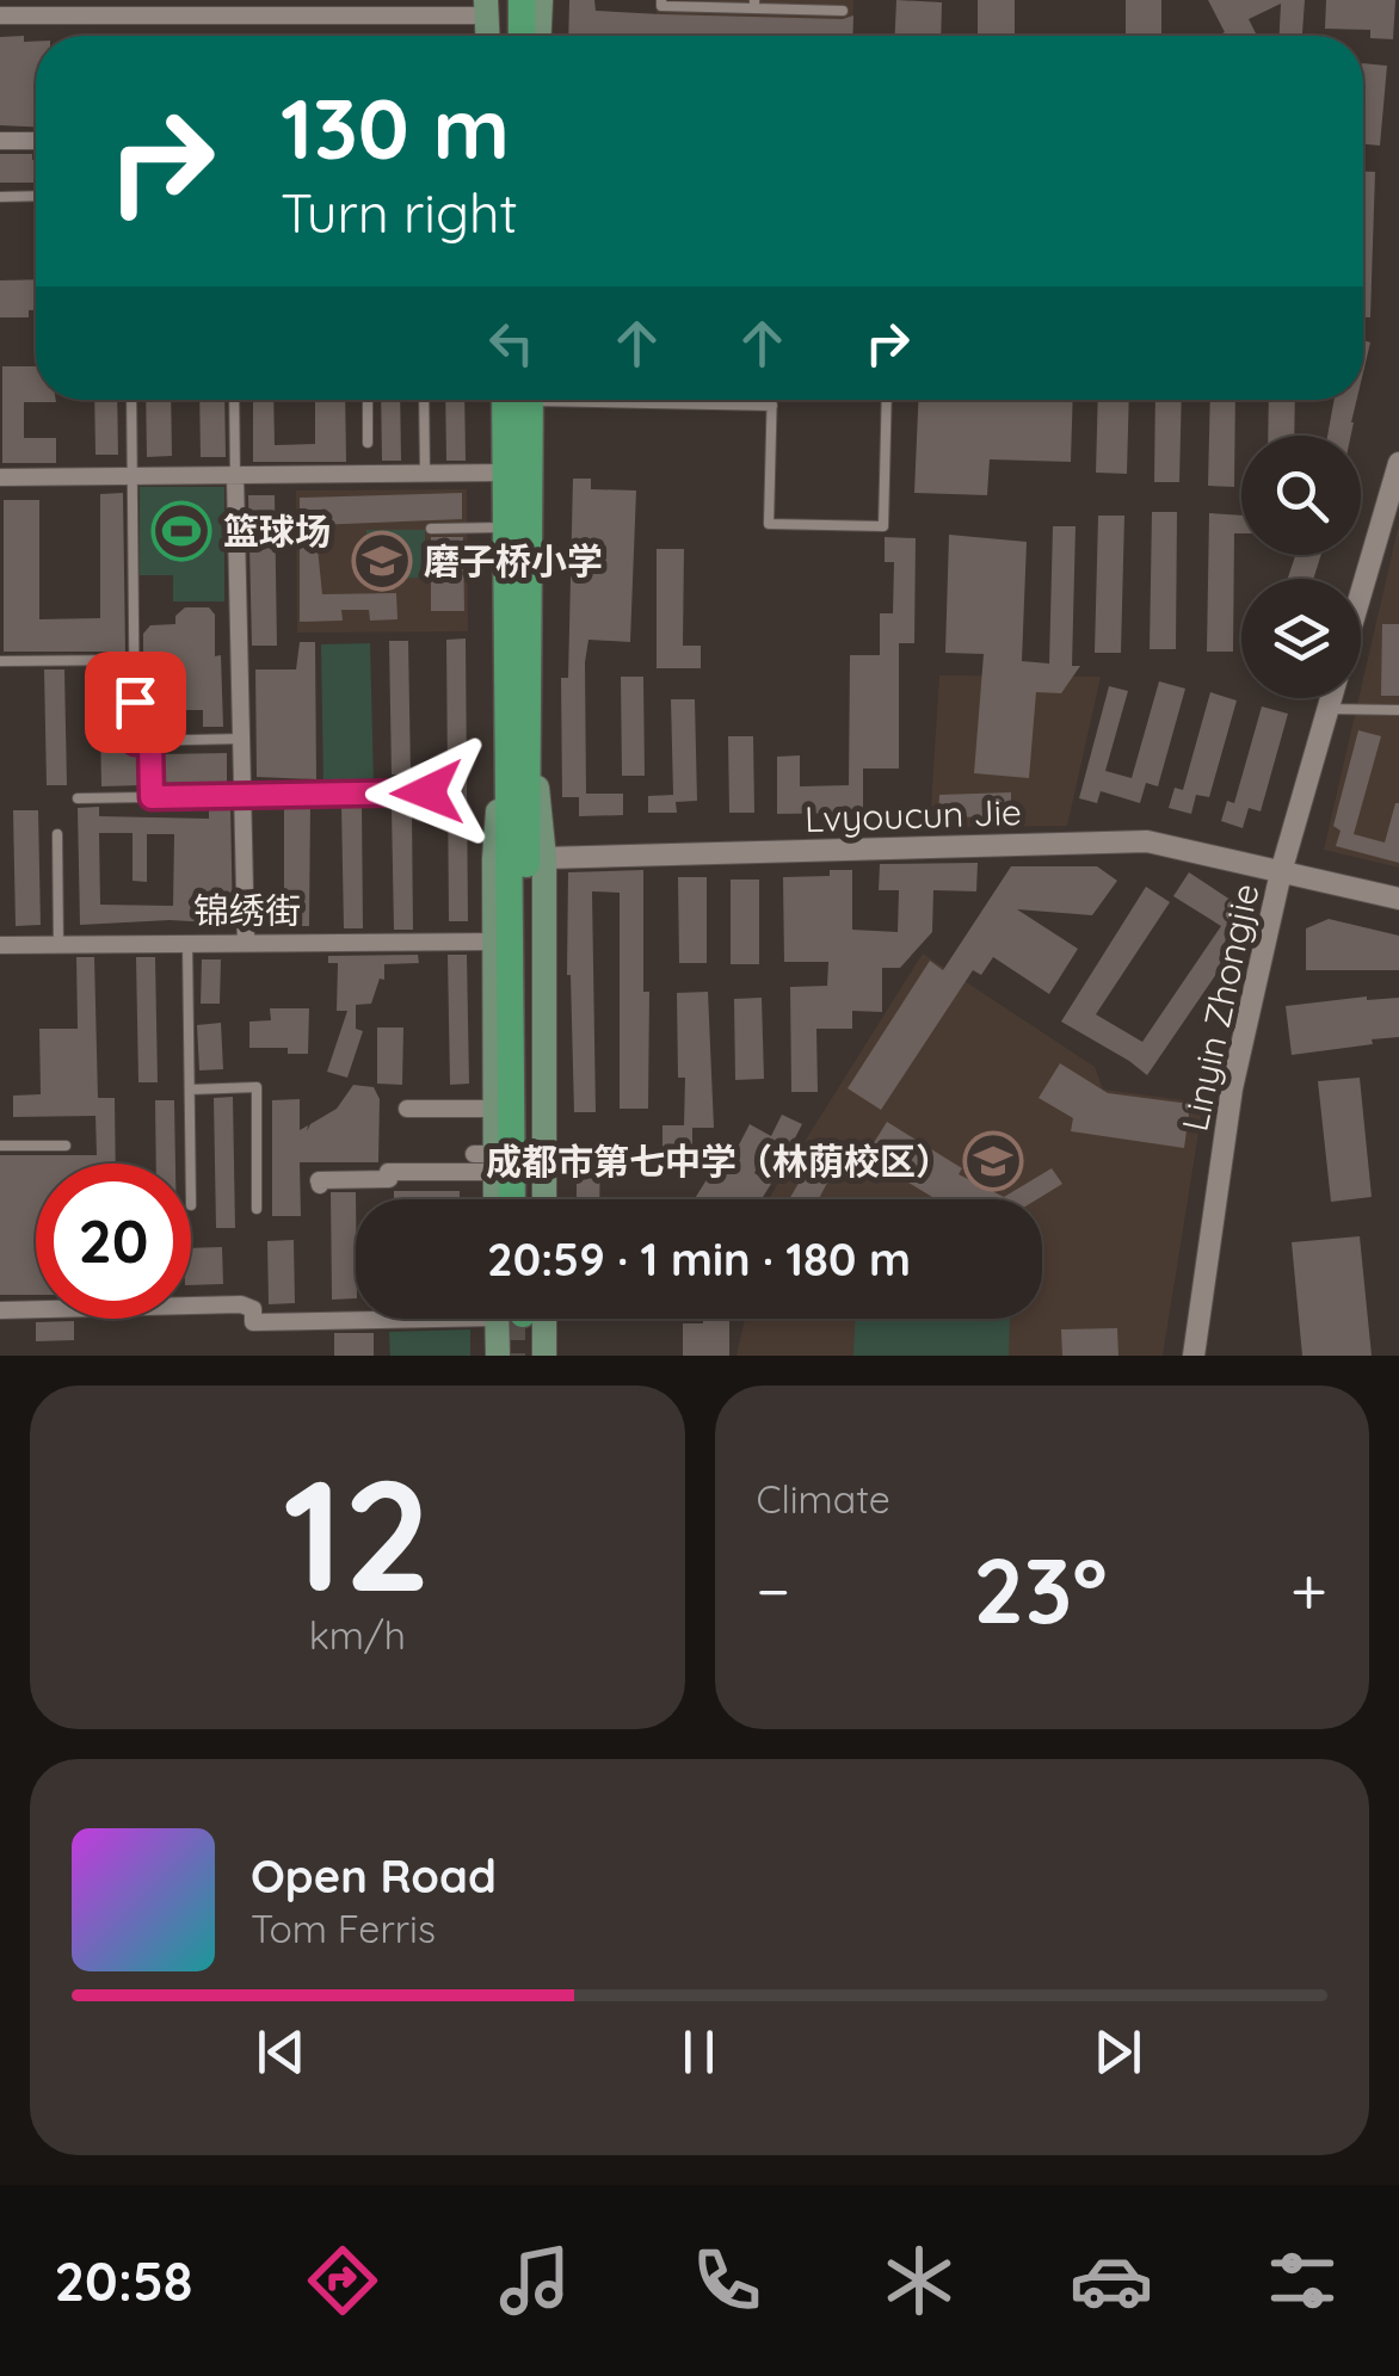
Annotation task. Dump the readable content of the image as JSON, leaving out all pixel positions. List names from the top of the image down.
{
  "streets": {
    "street": ["Lvyoucun Jie", "锦绣街", "Linyin Zhongjie"]
  },
  "crossings": [
    ["Lvyoucun Jie", "Linyin Zhongjie"]
  ],
  "places": {
    "sports": ["篮球场"],
    "school or university": ["磨子桥小学", "成都市第七中学（林荫校区）"]
  },
  "page": {
    "turn": ["130 m", "Turn right"],
    "limit": "20",
    "trip": "20:59 · 1 min · 180 m",
    "tile": [
      ["12", "km/h"],
      "Climate"
    ],
    "heat": ["−", "23°", "+"],
    "song": ["Open Road", "Tom Ferris"],
    "tabs": "20:58"
  }
}
